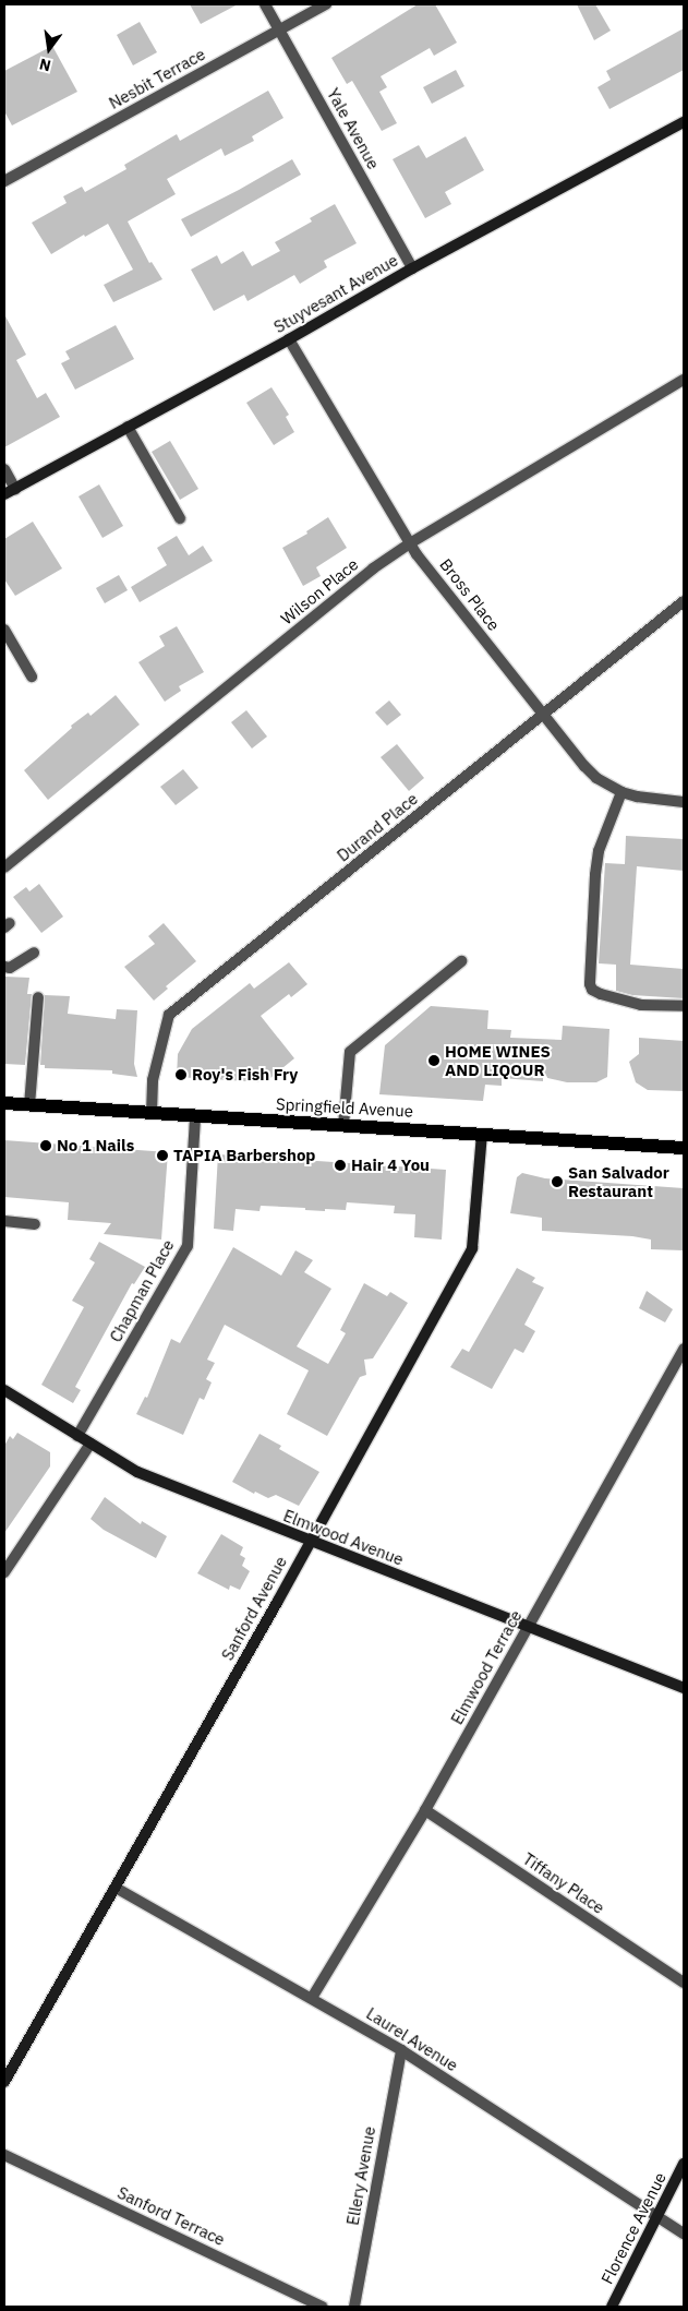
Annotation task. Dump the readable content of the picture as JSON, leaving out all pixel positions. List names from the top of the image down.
{
  "streets": {
    "main road": [
      "Stuyvesant Avenue",
      "Springfield Avenue",
      "Elmwood Avenue",
      "Sanford Avenue",
      "Florence Avenue"
    ],
    "street": [
      "Nesbit Terrace",
      "Yale Avenue",
      "Wilson Place",
      "Bross Place",
      "Durand Place",
      "Chapman Place",
      "Elmwood Terrace",
      "Tiffany Place",
      "Laurel Avenue",
      "Ellery Avenue",
      "Sanford Terrace"
    ]
  },
  "crossings": [
    ["Nesbit Terrace", "Yale Avenue"],
    ["Yale Avenue", "Stuyvesant Avenue"],
    ["Stuyvesant Avenue", "Bross Place"],
    ["Wilson Place", "Bross Place"],
    ["Bross Place", "Durand Place"],
    ["Durand Place", "Springfield Avenue"],
    ["Springfield Avenue", "Chapman Place"],
    ["Springfield Avenue", "Sanford Avenue"],
    ["Chapman Place", "Elmwood Avenue"],
    ["Elmwood Avenue", "Sanford Avenue"],
    ["Elmwood Avenue", "Elmwood Terrace"],
    ["Sanford Avenue", "Laurel Avenue"],
    ["Elmwood Terrace", "Tiffany Place"],
    ["Elmwood Terrace", "Laurel Avenue"],
    ["Laurel Avenue", "Ellery Avenue"],
    ["Laurel Avenue", "Florence Avenue"]
  ],
  "places": [
    "HOME WINES AND LIQOUR",
    "Roy's Fish Fry",
    "No 1 Nails",
    "TAPIA Barbershop",
    "Hair 4 You",
    "San Salvador Restaurant"
  ],
  "north": "bottom"
}
